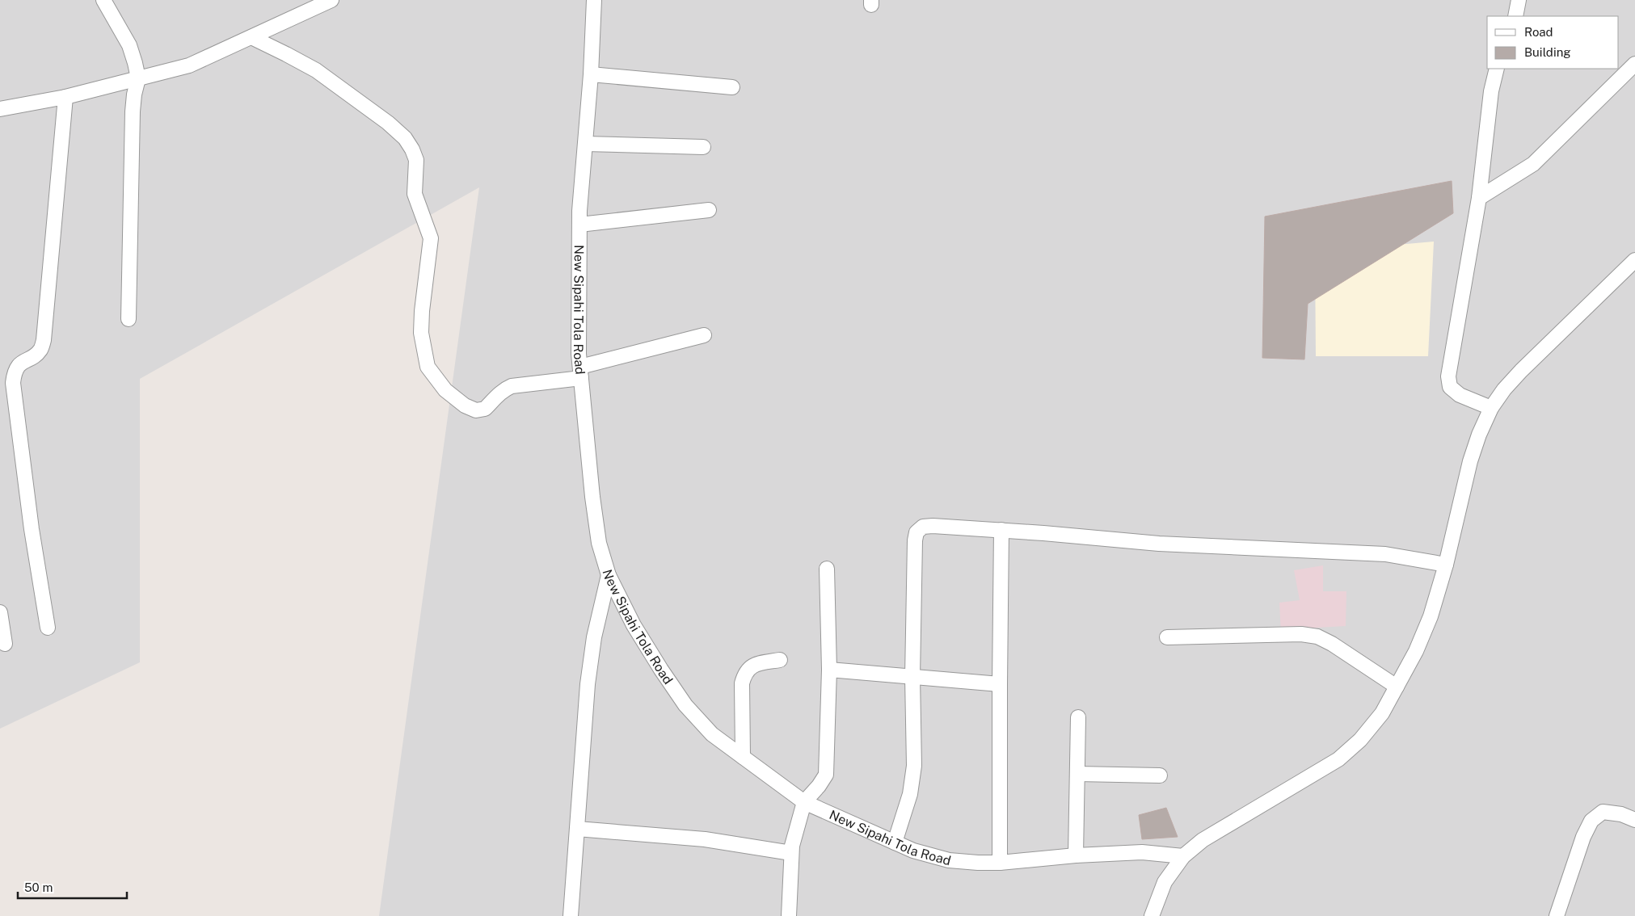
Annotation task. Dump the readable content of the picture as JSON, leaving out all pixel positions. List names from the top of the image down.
{
  "streets": {
    "street": ["New Sipahi Tola Road"]
  },
  "legend": ["Road", "Building"],
  "scale_bar": "50 m"
}
